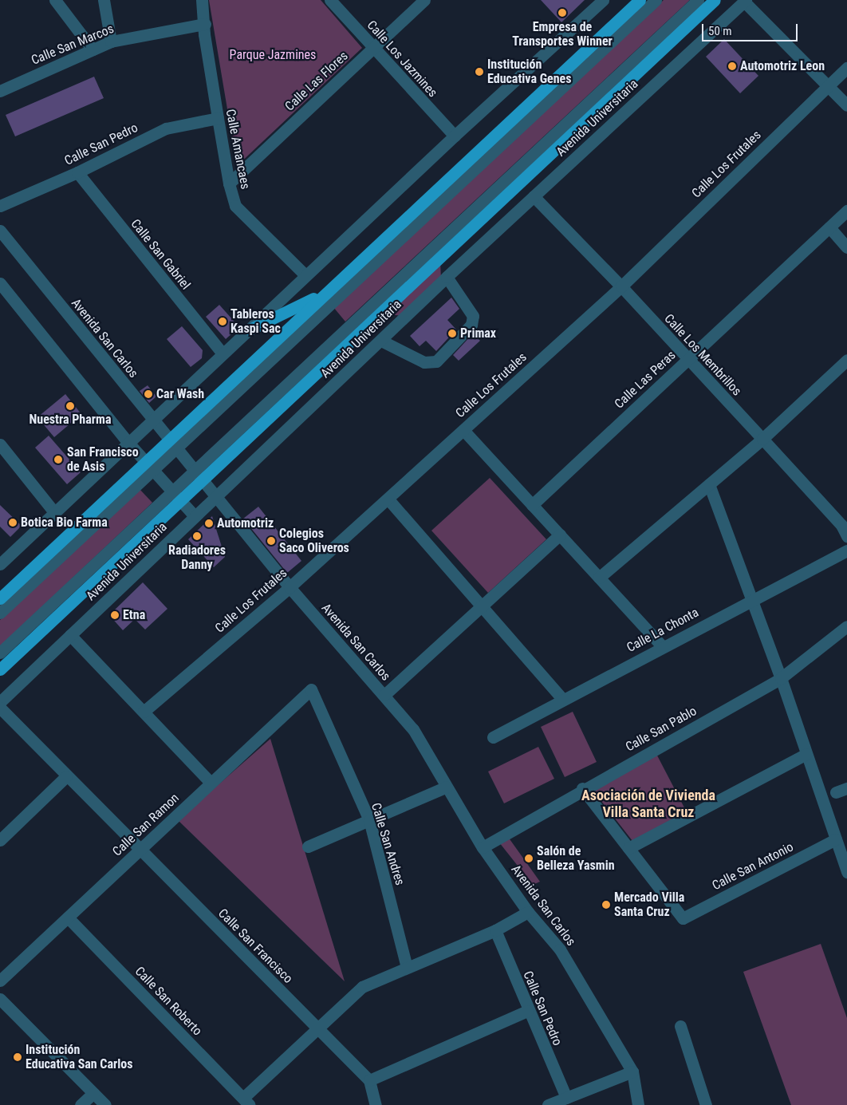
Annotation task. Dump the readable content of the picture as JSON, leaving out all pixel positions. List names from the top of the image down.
{
  "streets": {
    "main road": ["Avenida Universitaria"],
    "street": [
      "Calle San Marcos",
      "Calle Los Jazmines",
      "Calle Las Flores",
      "Calle San Pedro",
      "Calle Amancaes",
      "Calle Los Frutales",
      "Calle San Gabriel",
      "Avenida San Carlos",
      "Calle Los Membrillos",
      "Calle Las Peras",
      "Calle La Chonta",
      "Calle San Pablo",
      "Calle San Ramon",
      "Calle San Andres",
      "Calle San Antonio",
      "Calle San Francisco",
      "Calle San Roberto"
    ]
  },
  "crossings": [
    ["Calle San Marcos", "Calle Amancaes"],
    ["Calle Los Jazmines", "Calle Las Flores"],
    ["Calle Las Flores", "Calle Amancaes"],
    ["Avenida Universitaria", "Avenida San Carlos"],
    ["Avenida Universitaria", "Calle Los Membrillos"],
    ["Calle San Pedro", "Calle Amancaes"],
    ["Calle San Pedro", "Calle San Gabriel"],
    ["Calle Los Frutales", "Avenida San Carlos"],
    ["Calle Los Frutales", "Calle Los Membrillos"],
    ["Avenida San Carlos", "Calle San Pablo"],
    ["Calle Los Membrillos", "Calle Las Peras"],
    ["Calle San Ramon", "Calle San Andres"],
    ["Calle San Ramon", "Calle San Francisco"],
    ["Calle San Ramon", "Calle San Roberto"]
  ],
  "districts": ["Asociación de Vivienda Villa Santa Cruz"],
  "parks": ["Parque Jazmines"],
  "places": [
    "Empresa de Transportes Winner",
    "Automotriz Leon",
    "Institución Educativa Genes",
    "Tableros Kaspi Sac",
    "Primax",
    "Car Wash",
    "Nuestra Pharma",
    "San Francisco de Asis",
    "Botica Bio Farma",
    "Automotriz",
    "Radiadores Danny",
    "Colegios Saco Oliveros",
    "Etna",
    "Salón de Belleza Yasmin",
    "Mercado Villa Santa Cruz",
    "Institución Educativa San Carlos"
  ],
  "scale_bar": "50 m"
}
